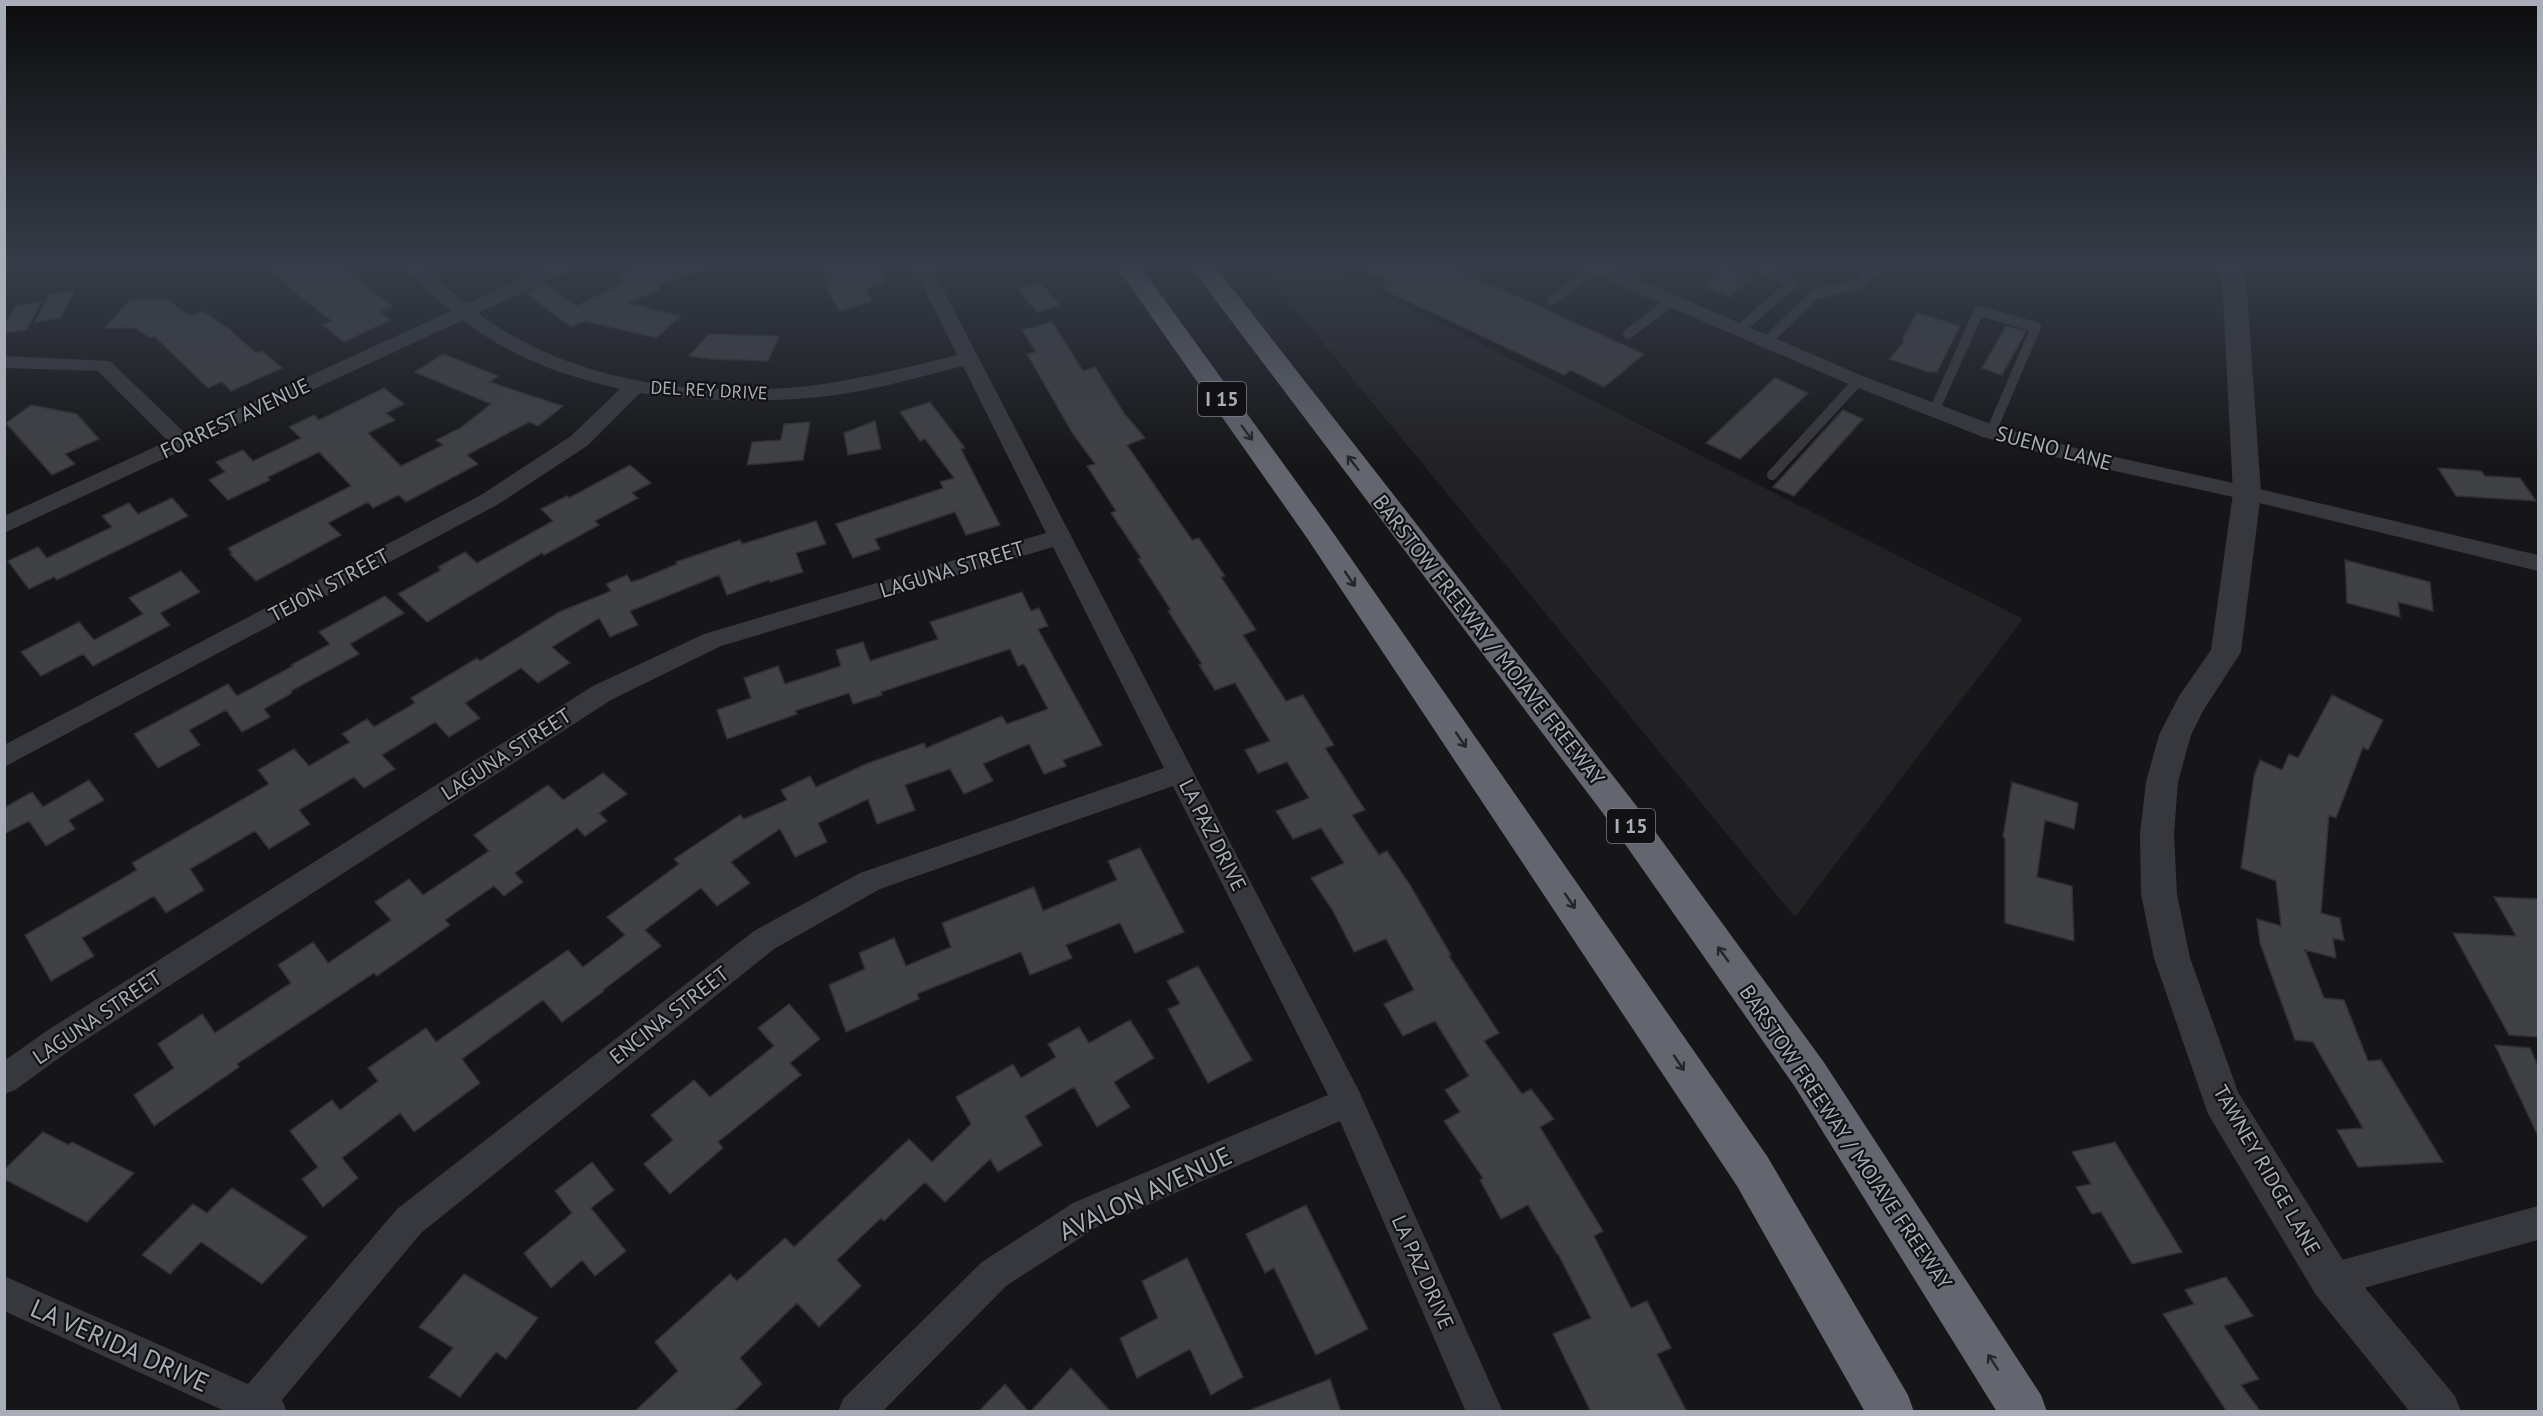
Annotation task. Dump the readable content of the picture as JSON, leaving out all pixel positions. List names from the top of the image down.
{
  "streets": {
    "highway": ["I 15", "BARSTOW FREEWAY / MOJAVE FREEWAY"],
    "street": [
      "DEL REY DRIVE",
      "FORREST AVENUE",
      "SUENO LANE",
      "LAGUNA STREET",
      "TEJON STREET",
      "LA PAZ DRIVE",
      "ENCINA STREET",
      "TAWNEY RIDGE LANE",
      "AVALON AVENUE",
      "LA VERIDA DRIVE"
    ]
  },
  "crossings": [
    ["DEL REY DRIVE", "TEJON STREET"],
    ["DEL REY DRIVE", "LA PAZ DRIVE"],
    ["SUENO LANE", "TAWNEY RIDGE LANE"],
    ["LAGUNA STREET", "LA PAZ DRIVE"],
    ["LA PAZ DRIVE", "ENCINA STREET"],
    ["LA PAZ DRIVE", "AVALON AVENUE"],
    ["ENCINA STREET", "LA VERIDA DRIVE"]
  ]
}
